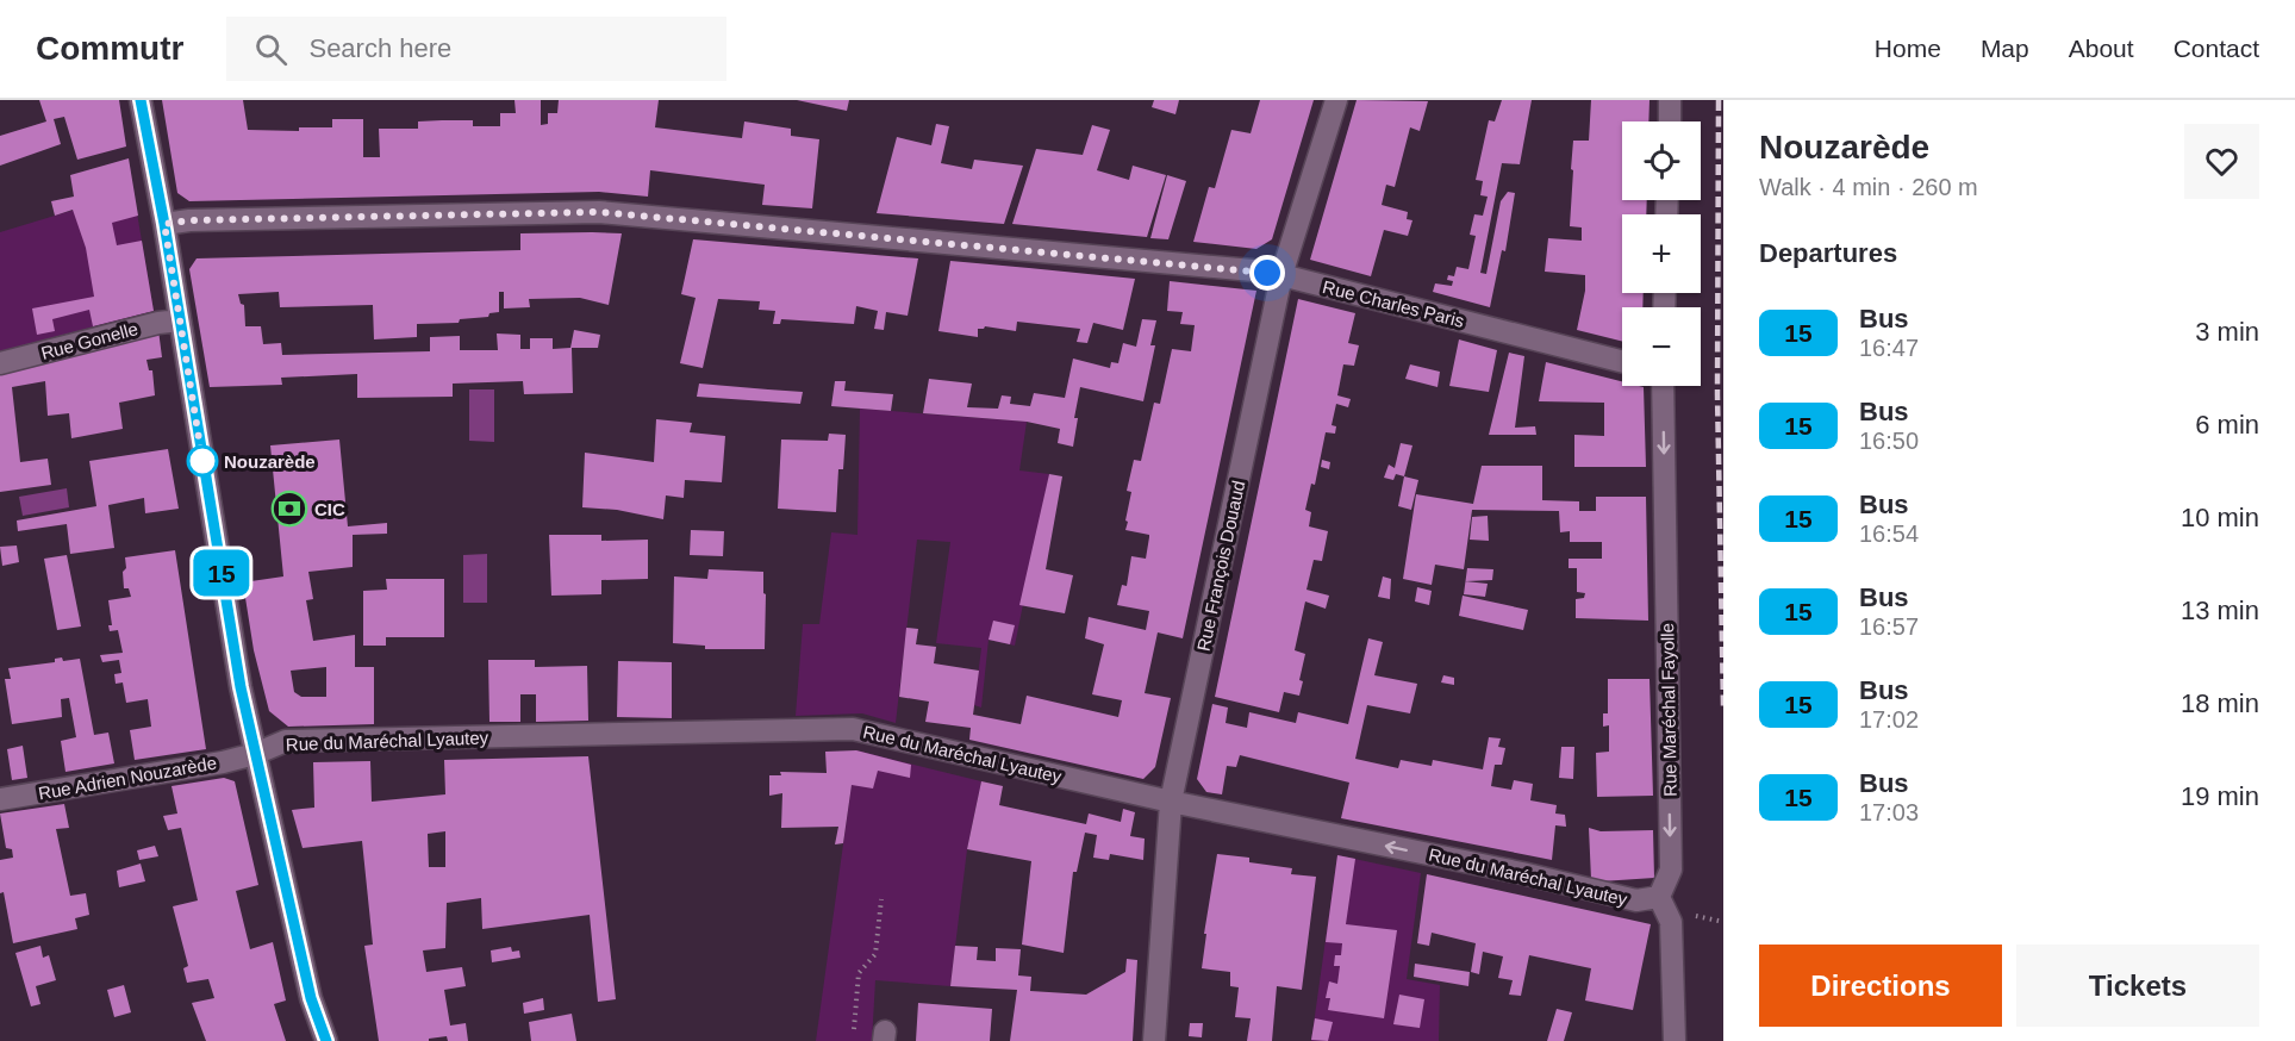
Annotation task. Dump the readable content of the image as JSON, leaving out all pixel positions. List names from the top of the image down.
{
  "streets": {
    "street": [
      "Rue Charles Paris",
      "Rue Gonelle",
      "Rue François Douaud",
      "Rue Maréchal Fayolle",
      "Rue du Maréchal Lyautey",
      "Rue Adrien Nouzarède"
    ]
  },
  "crossings": [
    ["Rue Charles Paris", "Rue François Douaud"],
    ["Rue François Douaud", "Rue du Maréchal Lyautey"],
    ["Rue Maréchal Fayolle", "Rue du Maréchal Lyautey"],
    ["Rue du Maréchal Lyautey", "Rue Adrien Nouzarède"]
  ],
  "one_way": ["Rue Maréchal Fayolle"],
  "places": {
    "other": ["Nouzarède"],
    "bank": ["CIC"]
  },
  "lines": ["bus line 15"],
  "page": {
    "header": "Commutr",
    "search": "Search here",
    "nav": [
      "Home",
      "Map",
      "About",
      "Contact"
    ],
    "on_map": "15",
    "heading": [
      ["Nouzarède", "Walk · 4 min · 260 m"],
      "Departures"
    ],
    "map_buttons": ["+", "−"],
    "list": [
      {
        "mark": "15",
        "name": "Bus",
        "note": "16:47",
        "value": "3 min"
      },
      {
        "mark": "15",
        "name": "Bus",
        "note": "16:50",
        "value": "6 min"
      },
      {
        "mark": "15",
        "name": "Bus",
        "note": "16:54",
        "value": "10 min"
      },
      {
        "mark": "15",
        "name": "Bus",
        "note": "16:57",
        "value": "13 min"
      },
      {
        "mark": "15",
        "name": "Bus",
        "note": "17:02",
        "value": "18 min"
      },
      {
        "mark": "15",
        "name": "Bus",
        "note": "17:03",
        "value": "19 min"
      }
    ],
    "buttons": ["Directions", "Tickets"]
  }
}
